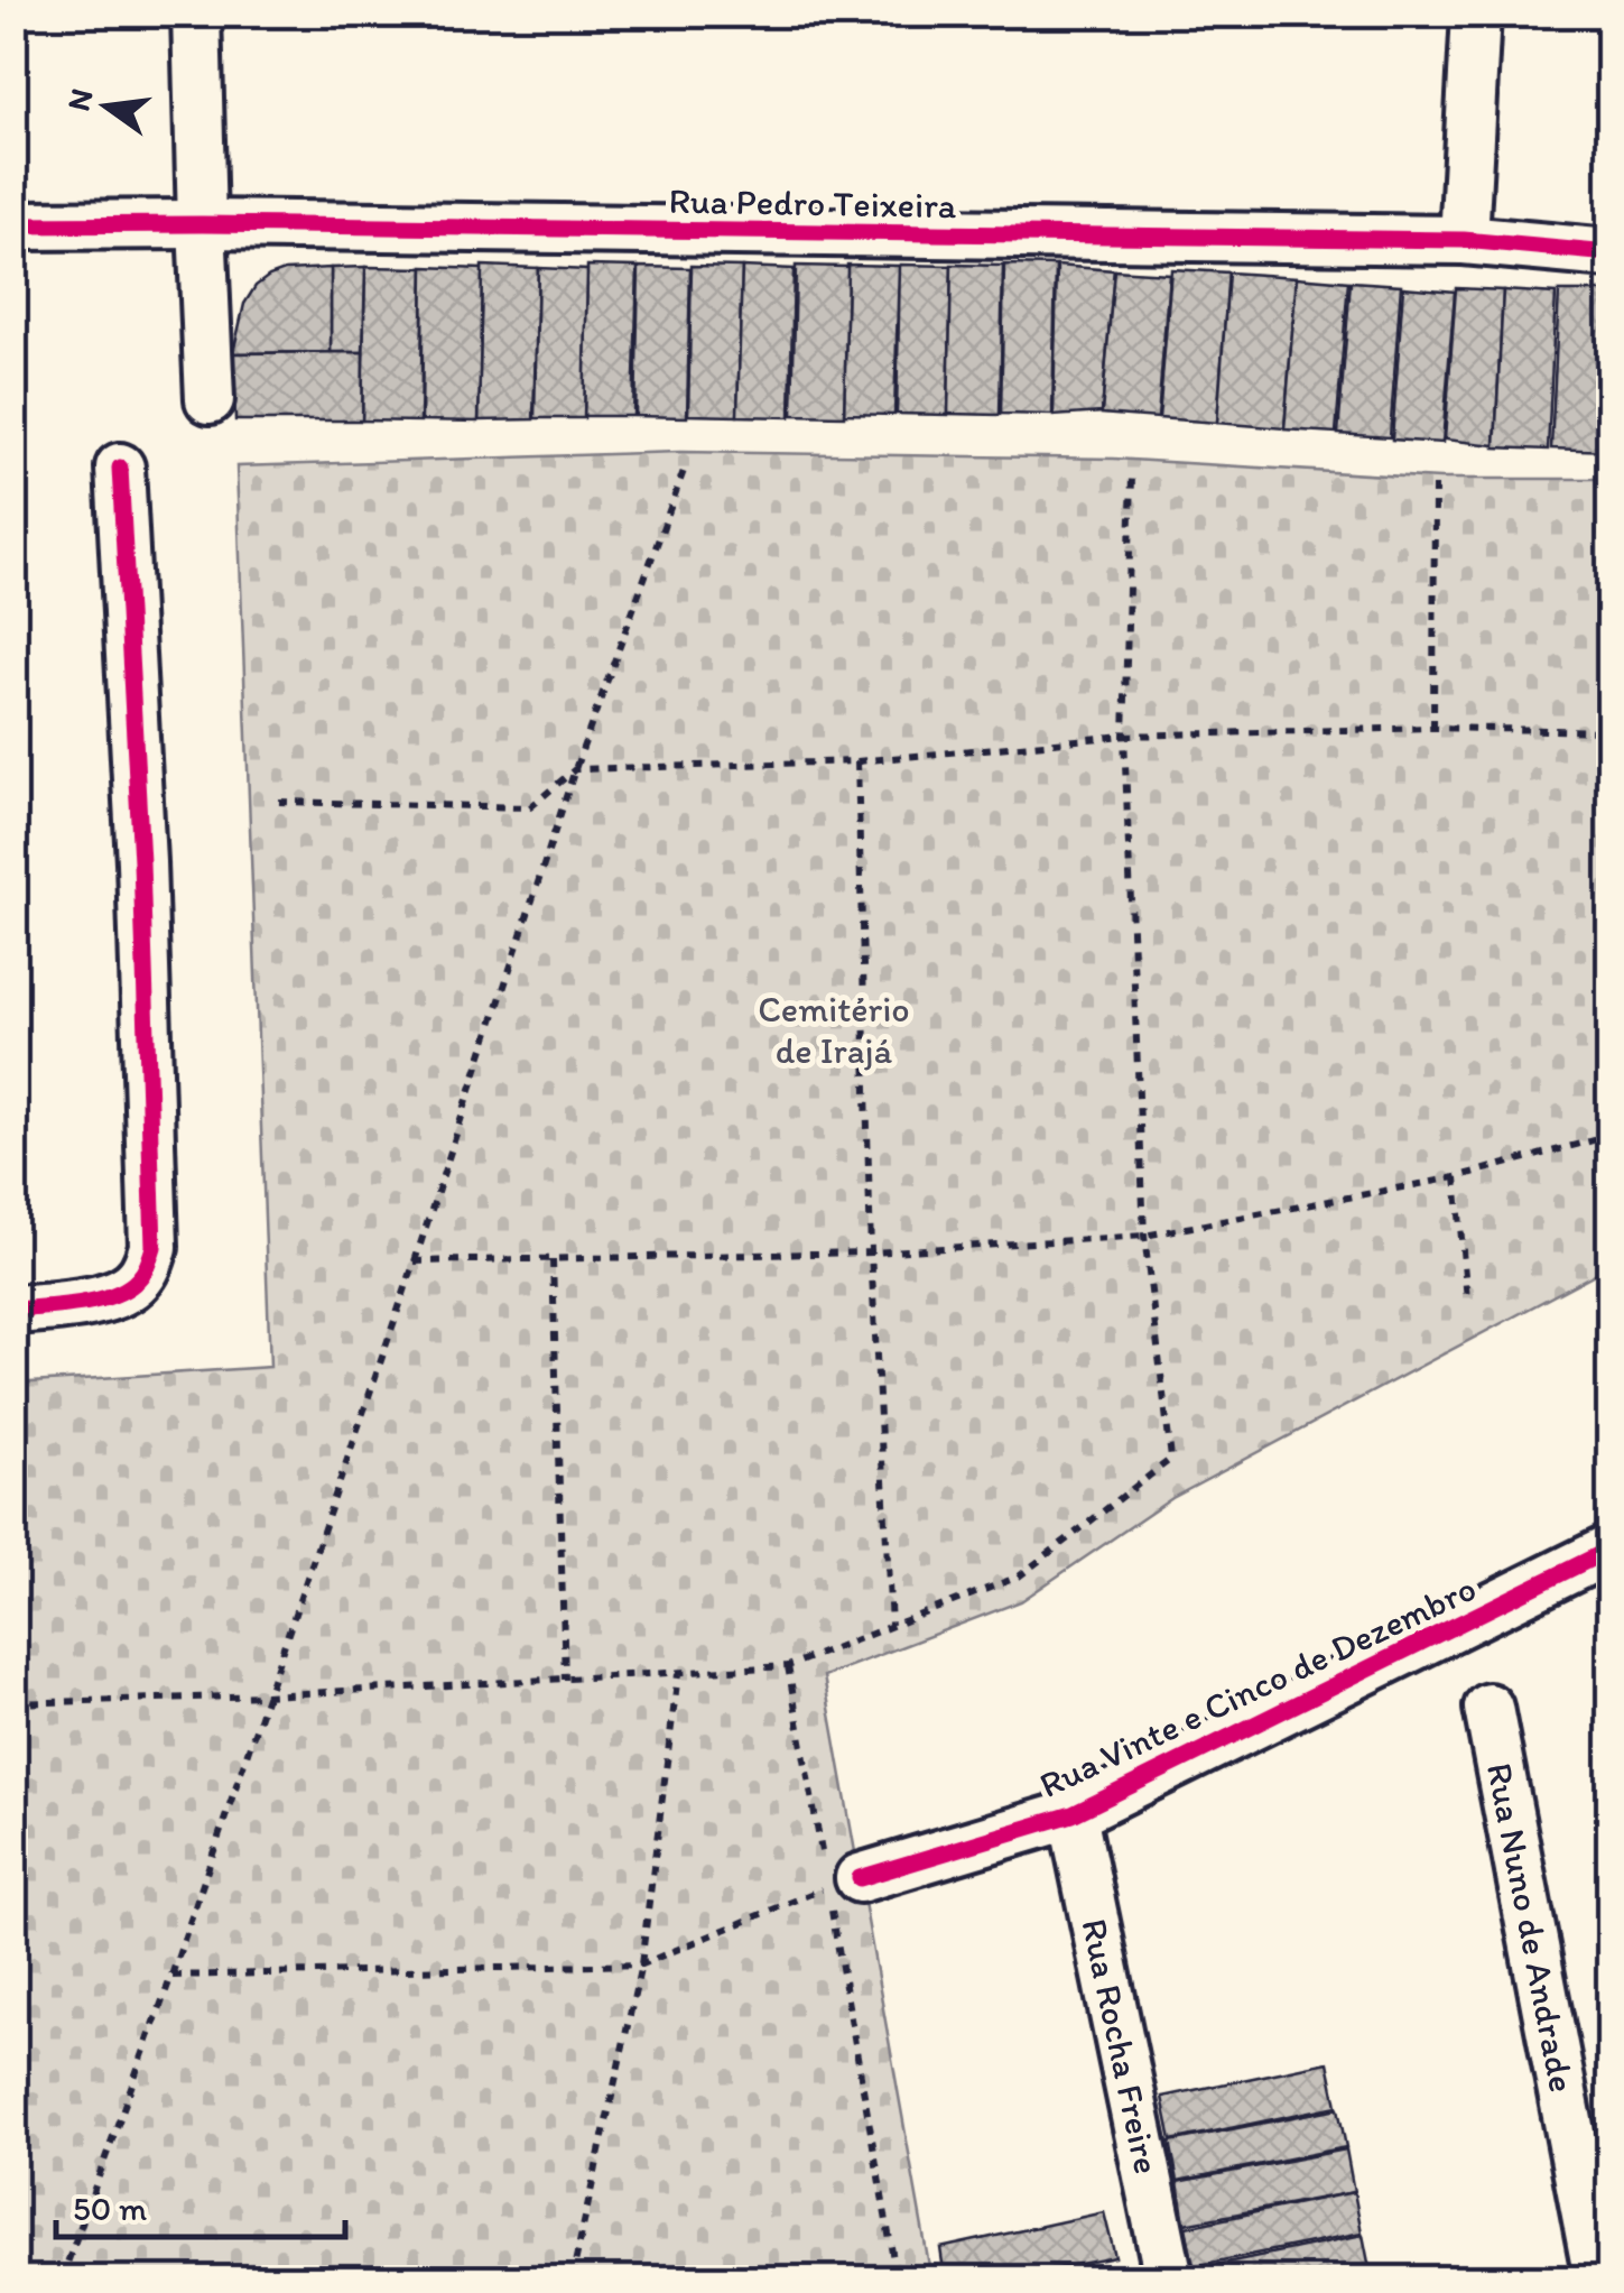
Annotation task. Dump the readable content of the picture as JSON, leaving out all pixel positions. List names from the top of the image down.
{
  "streets": {
    "street": [
      "Rua Pedro Teixeira",
      "Rua Vinte e Cinco de Dezembro",
      "Rua Nuno de Andrade",
      "Rua Rocha Freire"
    ]
  },
  "crossings": [
    ["Rua Vinte e Cinco de Dezembro", "Rua Rocha Freire"]
  ],
  "parks": ["Cemitério de Irajá"],
  "scale_bar": "50 m",
  "north": "left"
}
